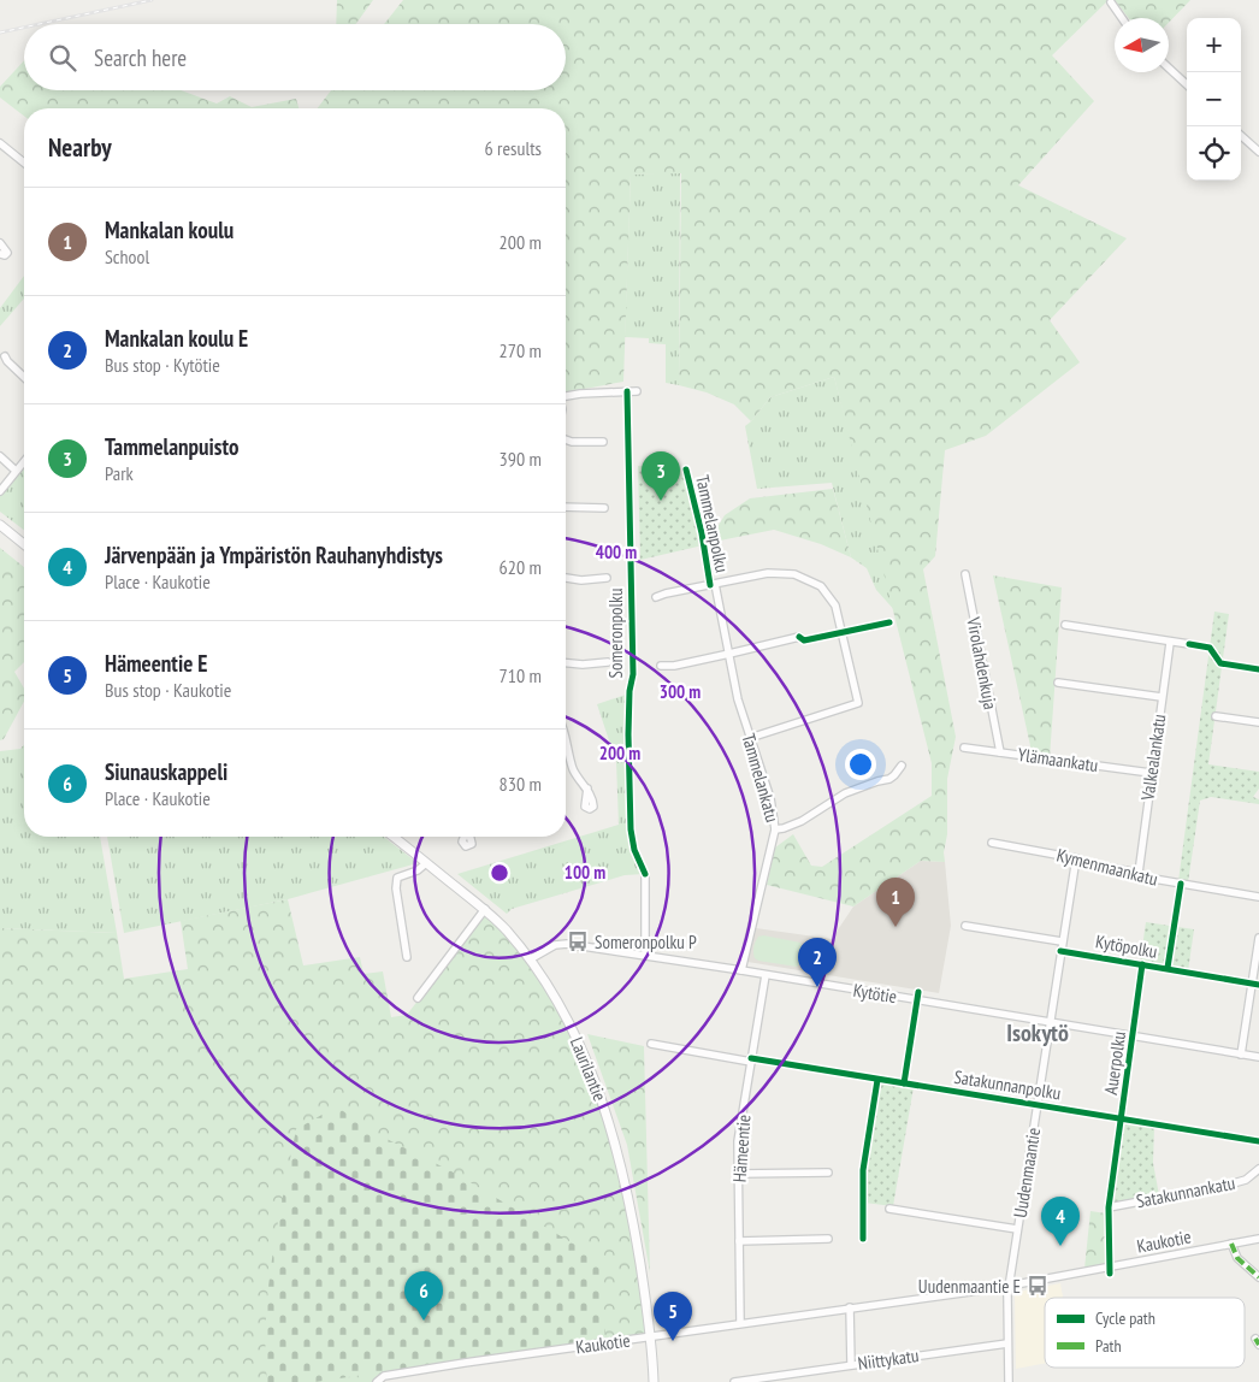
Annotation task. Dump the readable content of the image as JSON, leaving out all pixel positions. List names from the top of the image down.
{
  "streets": {
    "street": [
      "Virolahdenkuja",
      "Valkealankatu",
      "Ylämaankatu",
      "Tammelankatu",
      "Kymenmaankatu",
      "Kytötie",
      "Laurilantie",
      "Hämeentie",
      "Uudenmaantie",
      "Satakunnankatu",
      "Kaukotie",
      "Niittykatu"
    ],
    "cycle path": [
      "Tammelanpolku",
      "Someronpolku",
      "Kytöpolku",
      "Satakunnanpolku"
    ]
  },
  "crossings": [
    ["Virolahdenkuja", "Ylämaankatu"],
    ["Valkealankatu", "Ylämaankatu"],
    ["Valkealankatu", "Kymenmaankatu"],
    ["Tammelankatu", "Kytötie"],
    ["Kymenmaankatu", "Uudenmaantie"],
    ["Kytötie", "Laurilantie"],
    ["Kytötie", "Hämeentie"],
    ["Kytötie", "Uudenmaantie"],
    ["Laurilantie", "Kaukotie"],
    ["Hämeentie", "Kaukotie"],
    ["Uudenmaantie", "Kaukotie"],
    ["Uudenmaantie", "Niittykatu"]
  ],
  "districts": ["Isokytö"],
  "places": {
    "bus stop": ["Someronpolku P", "Uudenmaantie E"]
  },
  "legend": ["Cycle path", "Path"],
  "north": "left",
  "page": {
    "map_buttons": ["+", "−"],
    "search": "Search here",
    "heading": ["Nearby", "6 results"],
    "list": [
      {
        "mark": "1",
        "name": "Mankalan koulu",
        "note": "School",
        "value": "200 m"
      },
      {
        "mark": "2",
        "name": "Mankalan koulu E",
        "note": "Bus stop · Kytötie",
        "value": "270 m"
      },
      {
        "mark": "3",
        "name": "Tammelanpuisto",
        "note": "Park",
        "value": "390 m"
      },
      {
        "mark": "4",
        "name": "Järvenpään ja Ympäristön Rauhanyhdistys",
        "note": "Place · Kaukotie",
        "value": "620 m"
      },
      {
        "mark": "5",
        "name": "Hämeentie E",
        "note": "Bus stop · Kaukotie",
        "value": "710 m"
      },
      {
        "mark": "6",
        "name": "Siunauskappeli",
        "note": "Place · Kaukotie",
        "value": "830 m"
      }
    ],
    "pins": [
      "3",
      "1",
      "2",
      "4",
      "6",
      "5"
    ]
  },
  "rings": [
    "400 m",
    "300 m",
    "200 m",
    "100 m"
  ]
}
